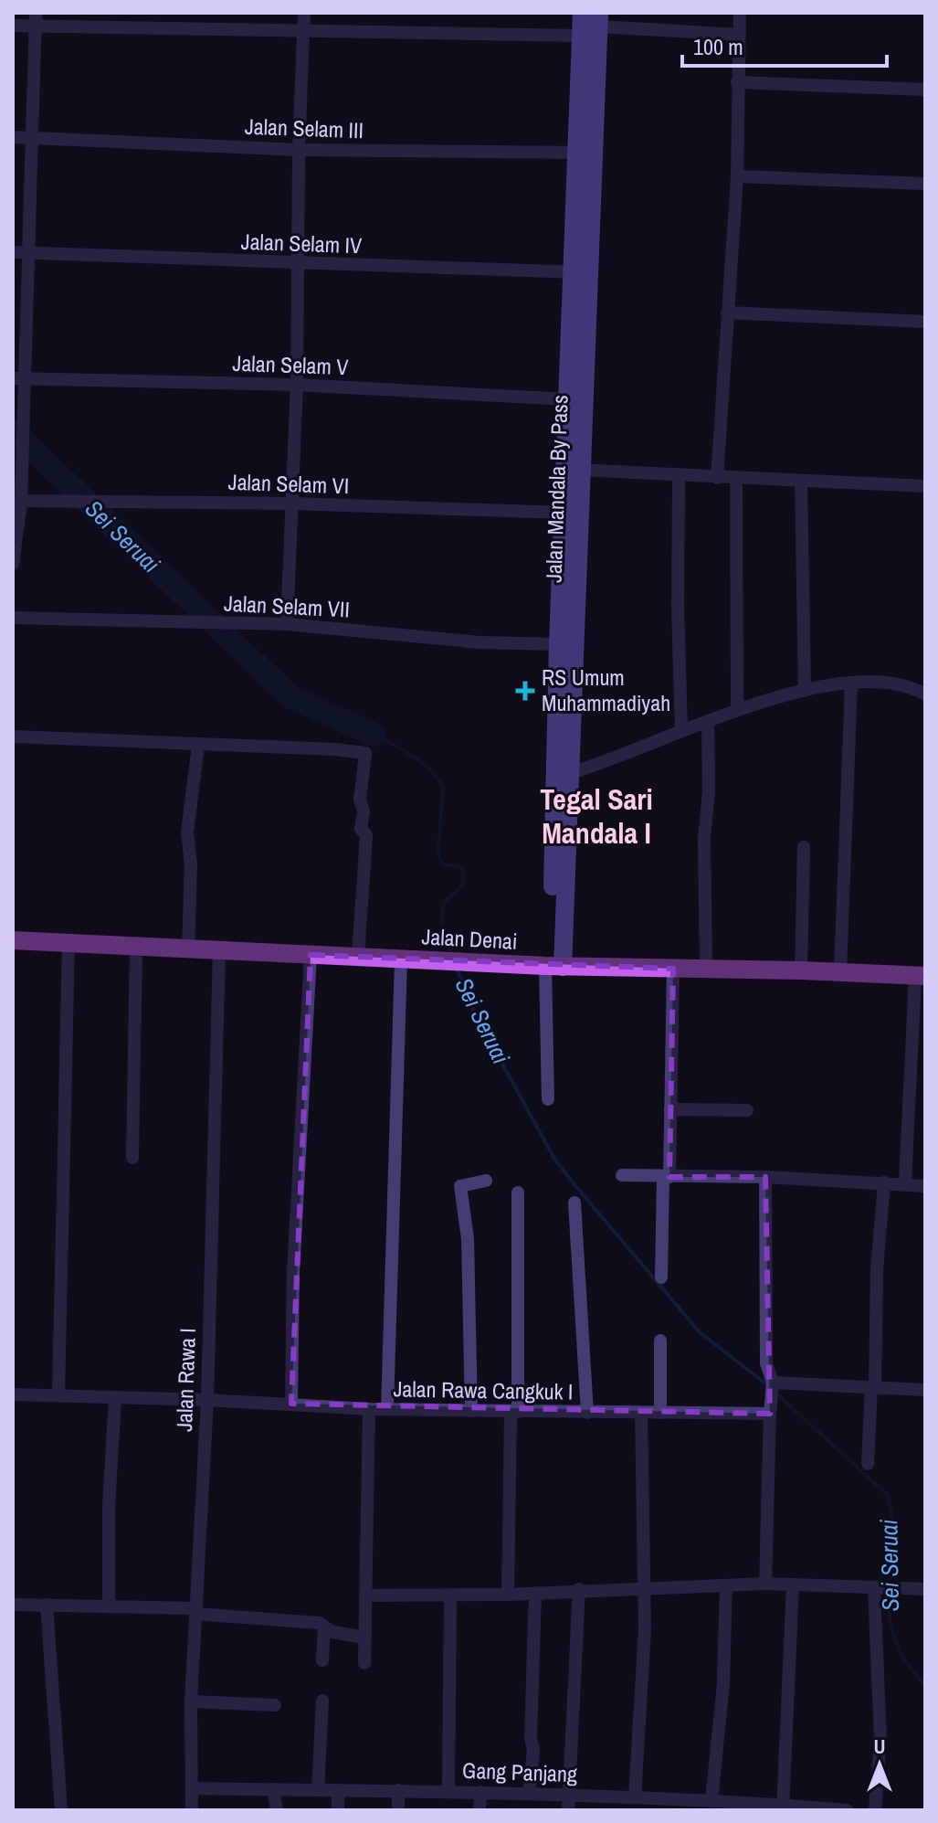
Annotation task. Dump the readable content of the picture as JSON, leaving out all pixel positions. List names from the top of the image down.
{
  "streets": {
    "main road": ["Jalan Denai"],
    "street": [
      "Jalan Selam III",
      "Jalan Selam IV",
      "Jalan Selam V",
      "Jalan Selam VI",
      "Jalan Mandala By Pass",
      "Jalan Selam VII",
      "Jalan Rawa I",
      "Jalan Rawa Cangkuk I",
      "Gang Panjang"
    ]
  },
  "crossings": [
    ["Jalan Selam III", "Jalan Mandala By Pass"],
    ["Jalan Selam IV", "Jalan Mandala By Pass"],
    ["Jalan Selam V", "Jalan Mandala By Pass"],
    ["Jalan Selam VI", "Jalan Mandala By Pass"],
    ["Jalan Mandala By Pass", "Jalan Selam VII"],
    ["Jalan Mandala By Pass", "Jalan Denai"],
    ["Jalan Denai", "Jalan Rawa I"],
    ["Jalan Rawa I", "Jalan Rawa Cangkuk I"],
    ["Jalan Rawa I", "Gang Panjang"]
  ],
  "districts": ["Tegal Sari Mandala I"],
  "water": ["Sei Seruai"],
  "places": {
    "health": ["RS Umum Muhammadiyah"]
  },
  "scale_bar": "100 m",
  "north": "top"
}
